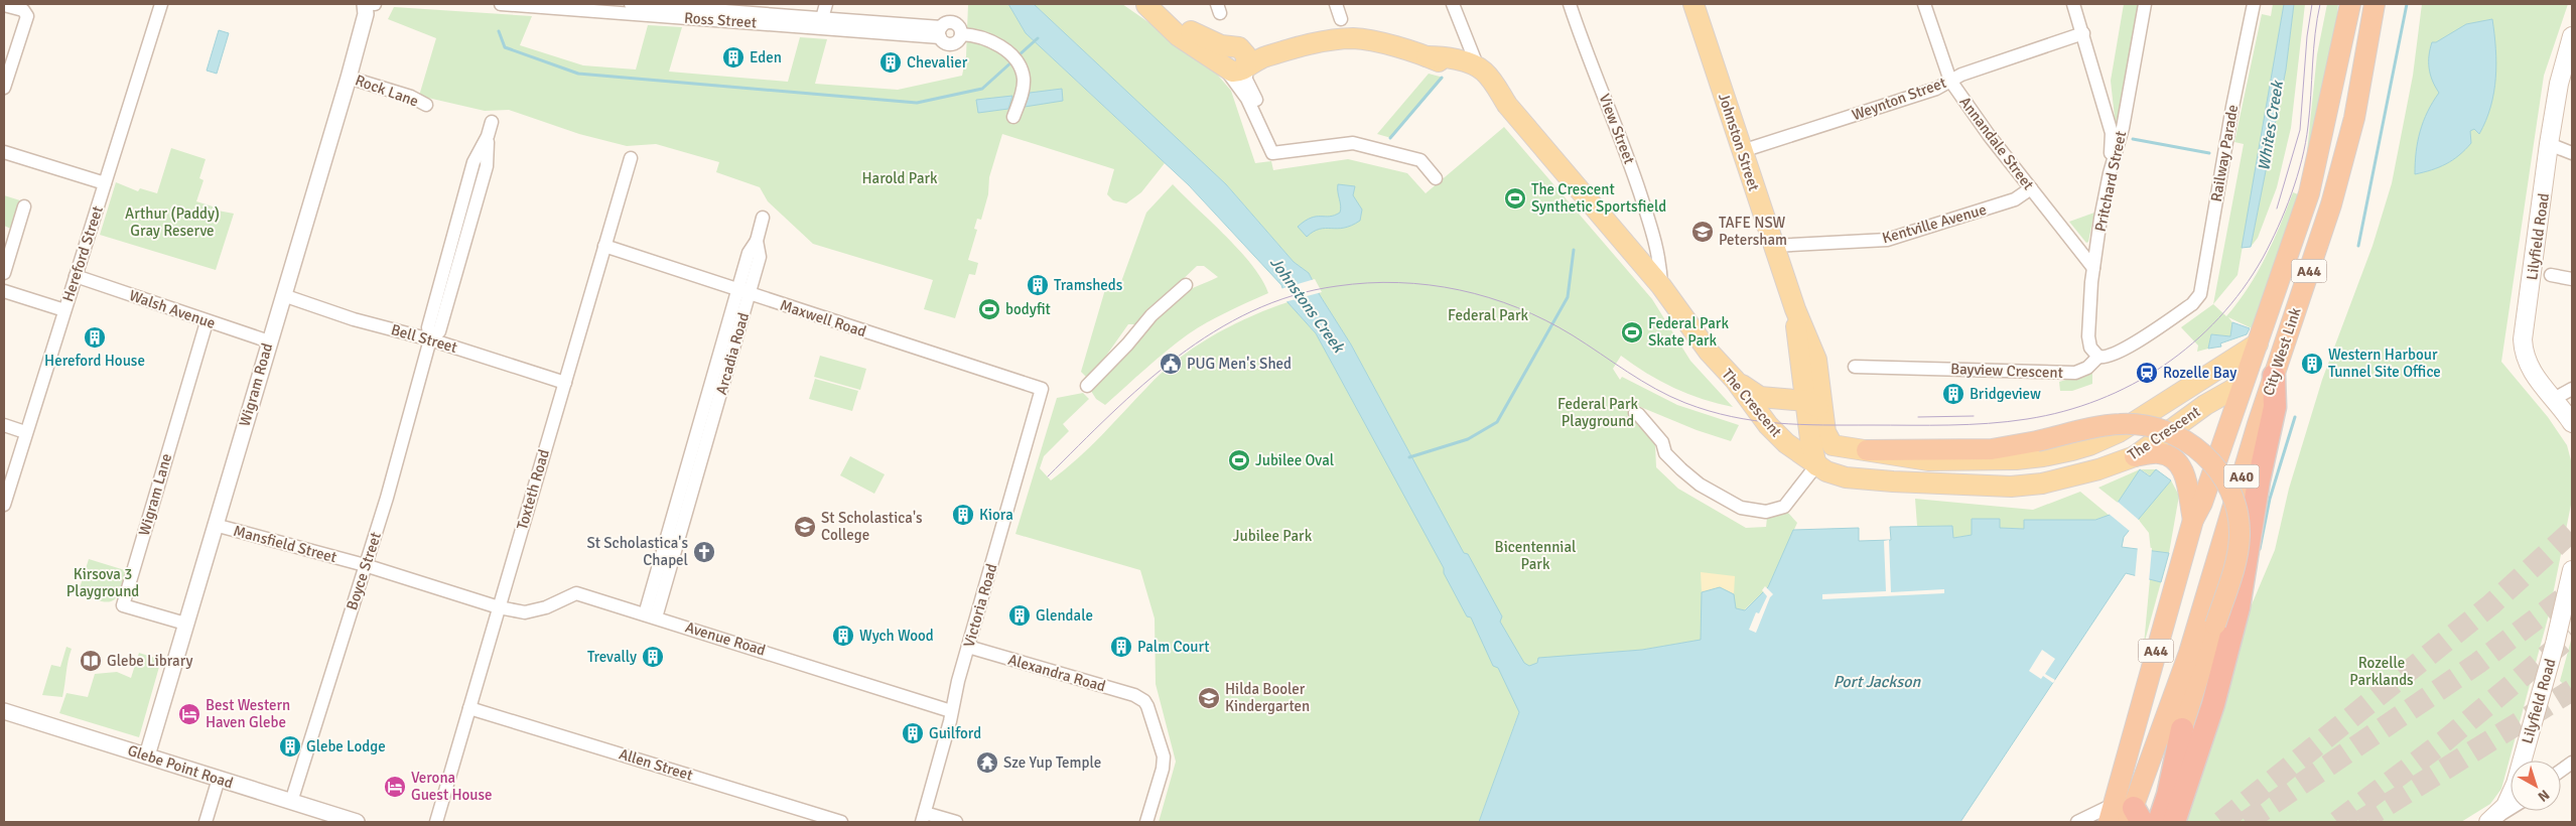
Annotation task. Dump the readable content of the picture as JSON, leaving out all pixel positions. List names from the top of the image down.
{
  "streets": {
    "highway": ["A44", "City West Link", "A40"],
    "main road": ["Johnston Street", "Lilyfield Road", "The Crescent"],
    "street": [
      "Ross Street",
      "Rock Lane",
      "Weynton Street",
      "View Street",
      "Annandale Street",
      "Railway Parade",
      "Pritchard Street",
      "Kentville Avenue",
      "Hereford Street",
      "Walsh Avenue",
      "Maxwell Road",
      "Bell Street",
      "Arcadia Road",
      "Bayview Crescent",
      "Wigram Road",
      "Toxteth Road",
      "Wigram Lane",
      "Mansfield Street",
      "Boyce Street",
      "Victoria Road",
      "Avenue Road",
      "Alexandra Road",
      "Allen Street",
      "Glebe Point Road"
    ]
  },
  "crossings": [
    ["Rock Lane", "Wigram Road"],
    ["Weynton Street", "Johnston Street"],
    ["Weynton Street", "Annandale Street"],
    ["View Street", "The Crescent"],
    ["Johnston Street", "Kentville Avenue"],
    ["Johnston Street", "The Crescent"],
    ["Annandale Street", "Pritchard Street"],
    ["Annandale Street", "Kentville Avenue"],
    ["Railway Parade", "Bayview Crescent"],
    ["Pritchard Street", "Bayview Crescent"],
    ["Hereford Street", "Walsh Avenue"],
    ["A44", "City West Link"],
    ["Walsh Avenue", "Wigram Road"],
    ["Walsh Avenue", "Wigram Lane"],
    ["Maxwell Road", "Arcadia Road"],
    ["Maxwell Road", "Toxteth Road"],
    ["Maxwell Road", "Victoria Road"],
    ["Bell Street", "Wigram Road"],
    ["Bell Street", "Toxteth Road"],
    ["Bell Street", "Boyce Street"],
    ["City West Link", "The Crescent"],
    ["Arcadia Road", "Avenue Road"],
    ["Wigram Road", "Wigram Lane"],
    ["Wigram Road", "Mansfield Street"],
    ["Wigram Road", "Glebe Point Road"],
    ["Toxteth Road", "Mansfield Street"],
    ["Toxteth Road", "Avenue Road"],
    ["Toxteth Road", "Allen Street"],
    ["Mansfield Street", "Boyce Street"],
    ["Mansfield Street", "Avenue Road"],
    ["Boyce Street", "Glebe Point Road"],
    ["Victoria Road", "Avenue Road"],
    ["Victoria Road", "Alexandra Road"]
  ],
  "water": ["Whites Creek", "Johnstons Creek", "Port Jackson"],
  "parks": [
    "Harold Park",
    "Arthur (Paddy) Gray Reserve",
    "Federal Park",
    "Federal Park Playground",
    "Jubilee Park",
    "Bicentennial Park",
    "Kirsova 3 Playground",
    "Rozelle Parklands"
  ],
  "places": {
    "building": [
      "Eden",
      "Chevalier",
      "Tramsheds",
      "Hereford House",
      "Western Harbour Tunnel Site Office",
      "Bridgeview",
      "Kiora",
      "Glendale",
      "Wych Wood",
      "Palm Court",
      "Trevally",
      "Guilford",
      "Glebe Lodge"
    ],
    "sports": [
      "The Crescent Synthetic Sportsfield",
      "bodyfit",
      "Federal Park Skate Park",
      "Jubilee Oval"
    ],
    "school or university": ["TAFE NSW Petersham", "St Scholastica's College", "Hilda Booler Kindergarten"],
    "public building": ["PUG Men's Shed"],
    "station": ["Rozelle Bay"],
    "church": ["St Scholastica's Chapel"],
    "library": ["Glebe Library"],
    "hotel": ["Best Western Haven Glebe", "Verona Guest House"],
    "temple": ["Sze Yup Temple"]
  },
  "north": "bottom right"
}
